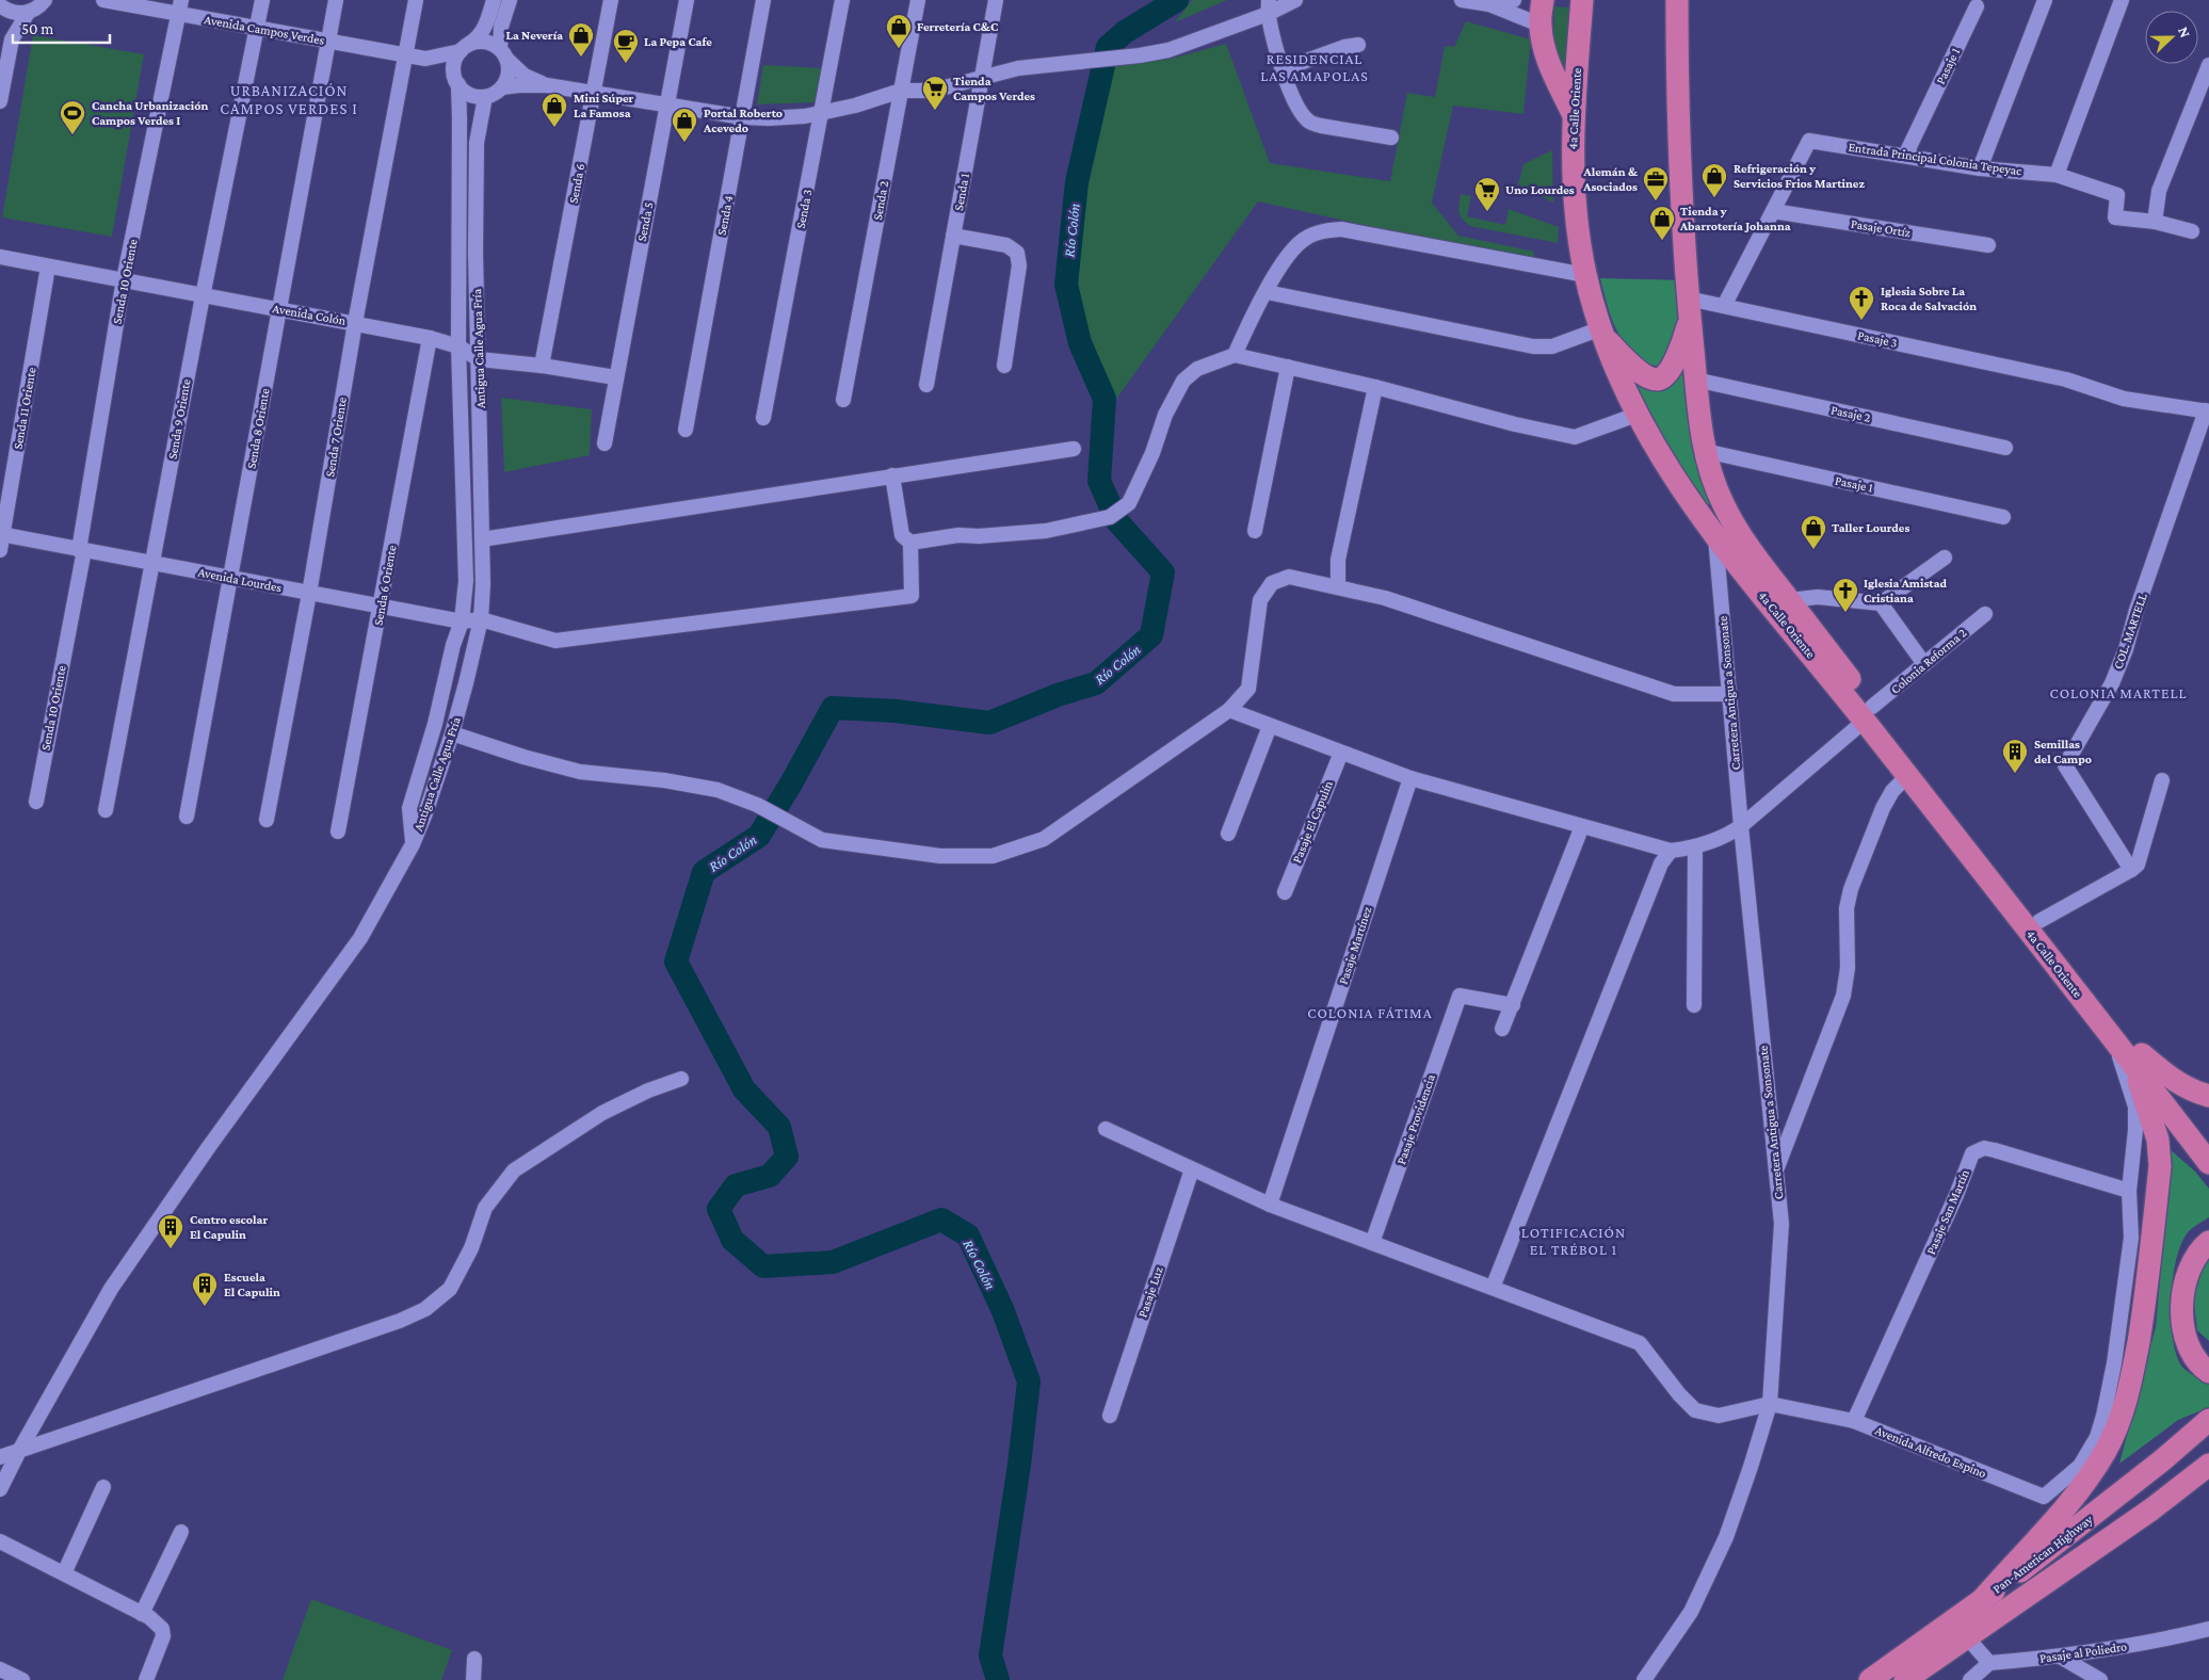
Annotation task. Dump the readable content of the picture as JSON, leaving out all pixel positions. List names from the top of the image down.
{
  "streets": {
    "highway": ["4a Calle Oriente", "Pan-American Highway"],
    "street": [
      "Avenida Campos Verdes",
      "Pasaje 1",
      "Entrada Principal Colonia Tepeyac",
      "Senda 6",
      "Senda 1",
      "Senda 2",
      "Senda 3",
      "Senda 4",
      "Senda 5",
      "Pasaje Ortíz",
      "Senda 10 Oriente",
      "Avenida Colón",
      "Pasaje 3",
      "Antigua Calle Agua Fría",
      "Senda 11 Oriente",
      "Pasaje 2",
      "Senda 9 Oriente",
      "Senda 8 Oriente",
      "Senda 7 Oriente",
      "Avenida Lourdes",
      "Senda 6 Oriente",
      "COL. MARTELL",
      "Colonia Reforma 2",
      "Carretera Antigua a Sonsonate",
      "Pasaje El Capulín",
      "Pasaje Martínez",
      "Pasaje Providencia",
      "Pasaje San Martín",
      "Pasaje Luz",
      "Avenida Alfredo Espino",
      "Pasaje al Poliedro"
    ]
  },
  "crossings": [
    ["Avenida Campos Verdes", "Senda 10 Oriente"],
    ["Avenida Campos Verdes", "Antigua Calle Agua Fría"],
    ["Avenida Campos Verdes", "Senda 9 Oriente"],
    ["Avenida Campos Verdes", "Senda 8 Oriente"],
    ["Avenida Campos Verdes", "Senda 7 Oriente"],
    ["Pasaje 1", "4a Calle Oriente"],
    ["Pasaje 1", "Entrada Principal Colonia Tepeyac"],
    ["4a Calle Oriente", "Pasaje 3"],
    ["4a Calle Oriente", "Pasaje 2"],
    ["4a Calle Oriente", "Colonia Reforma 2"],
    ["4a Calle Oriente", "Carretera Antigua a Sonsonate"],
    ["Entrada Principal Colonia Tepeyac", "Pasaje Ortíz"],
    ["Senda 6", "Avenida Colón"],
    ["Senda 5", "Avenida Colón"],
    ["Senda 10 Oriente", "Avenida Colón"],
    ["Senda 10 Oriente", "Avenida Lourdes"],
    ["Avenida Colón", "Antigua Calle Agua Fría"],
    ["Avenida Colón", "Senda 11 Oriente"],
    ["Avenida Colón", "Senda 9 Oriente"],
    ["Avenida Colón", "Senda 8 Oriente"],
    ["Avenida Colón", "Senda 7 Oriente"],
    ["Avenida Colón", "Senda 6 Oriente"],
    ["Pasaje 3", "COL. MARTELL"],
    ["Antigua Calle Agua Fría", "Avenida Lourdes"],
    ["Senda 11 Oriente", "Avenida Lourdes"],
    ["Senda 9 Oriente", "Avenida Lourdes"],
    ["Senda 8 Oriente", "Avenida Lourdes"],
    ["Senda 7 Oriente", "Avenida Lourdes"],
    ["Avenida Lourdes", "Senda 6 Oriente"],
    ["Colonia Reforma 2", "Carretera Antigua a Sonsonate"],
    ["Carretera Antigua a Sonsonate", "Avenida Alfredo Espino"],
    ["Pasaje San Martín", "Avenida Alfredo Espino"]
  ],
  "districts": [
    "RESIDENCIAL LAS AMAPOLAS",
    "URBANIZACIÓN CAMPOS VERDES I",
    "COLONIA MARTELL",
    "COLONIA FÁTIMA",
    "LOTIFICACIÓN EL TRÉBOL 1"
  ],
  "water": ["Río Colón"],
  "places": {
    "shop": [
      "Ferretería C&C",
      "La Nevería",
      "Mini Súper La Famosa",
      "Portal Roberto Acevedo",
      "Refrigeración y Servicios Frios Martinez",
      "Tienda y Abarrotería Johanna",
      "Taller Lourdes"
    ],
    "cafe": ["La Pepa Cafe"],
    "supermarket": ["Tienda Campos Verdes", "Uno Lourdes"],
    "sports": ["Cancha Urbanización Campos Verdes I"],
    "office": ["Alemán & Asociados"],
    "church": ["Iglesia Sobre La Roca de Salvación", "Iglesia Amistad Cristiana"],
    "building": ["Semillas del Campo", "Centro escolar El Capulin", "Escuela El Capulin"]
  },
  "scale_bar": "50 m",
  "north": "right"
}
